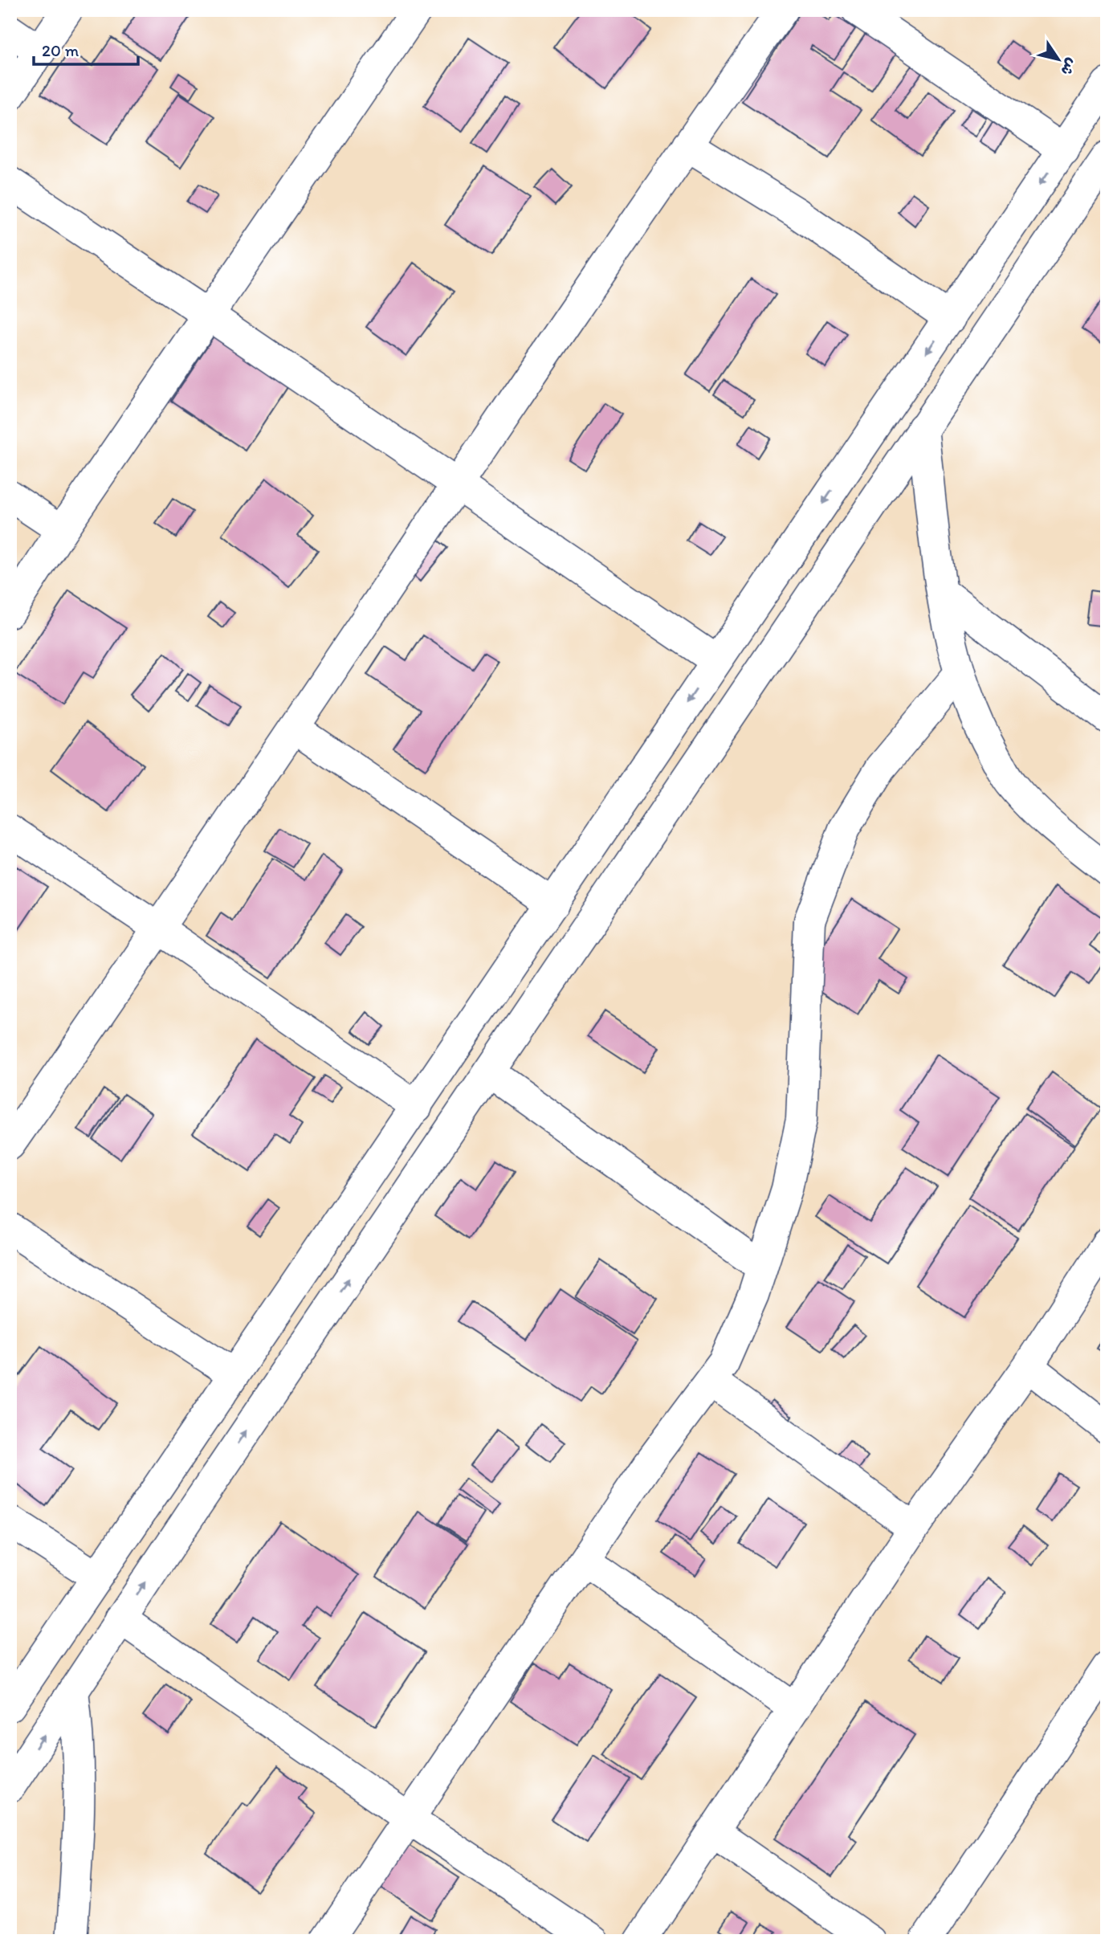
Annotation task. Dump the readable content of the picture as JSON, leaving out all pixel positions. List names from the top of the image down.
{
  "scale_bar": "20 m",
  "north": "bottom right"
}
